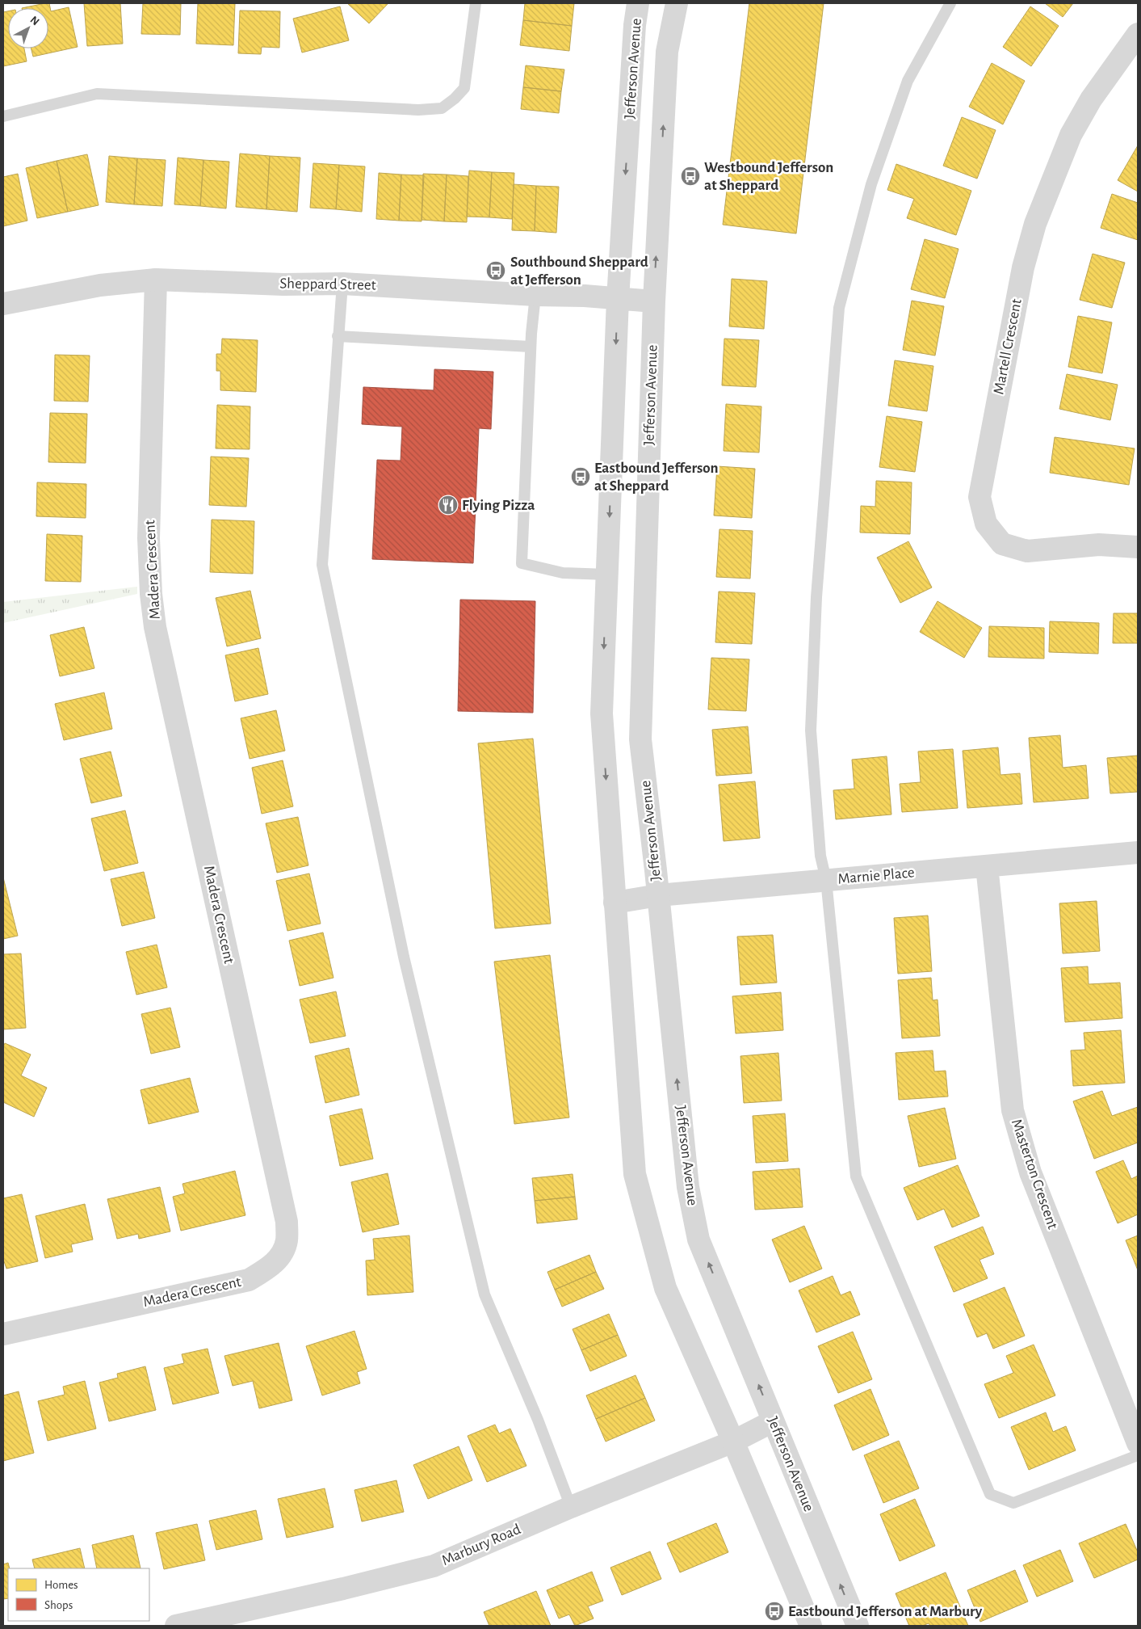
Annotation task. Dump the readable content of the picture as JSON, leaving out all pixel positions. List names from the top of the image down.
{
  "streets": {
    "street": [
      "Jefferson Avenue",
      "Sheppard Street",
      "Martell Crescent",
      "Madera Crescent",
      "Marnie Place",
      "Masterton Crescent",
      "Marbury Road"
    ]
  },
  "crossings": [
    ["Jefferson Avenue", "Sheppard Street"],
    ["Jefferson Avenue", "Marnie Place"],
    ["Jefferson Avenue", "Marbury Road"],
    ["Sheppard Street", "Madera Crescent"],
    ["Marnie Place", "Masterton Crescent"]
  ],
  "places": {
    "bus stop": [
      "Westbound Jefferson at Sheppard",
      "Southbound Sheppard at Jefferson",
      "Eastbound Jefferson at Sheppard",
      "Eastbound Jefferson at Marbury"
    ],
    "restaurant": ["Flying Pizza"]
  },
  "legend": ["Homes", "Shops"],
  "north": "top right"
}
